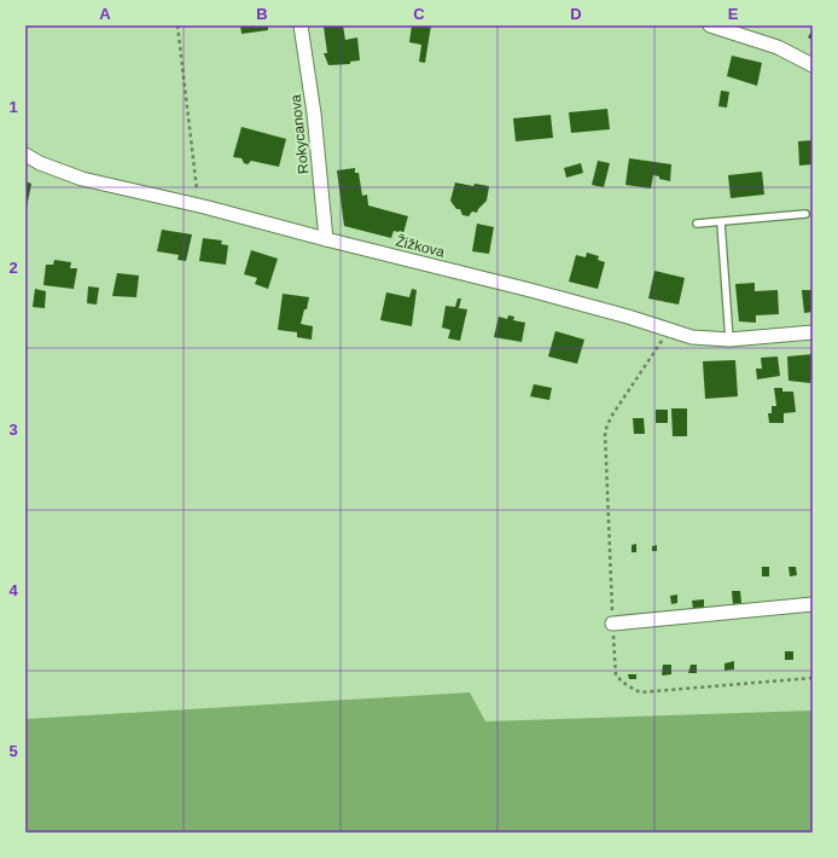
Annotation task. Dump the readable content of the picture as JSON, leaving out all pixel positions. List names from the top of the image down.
{
  "streets": {
    "street": ["Rokycanova", "Žižkova"]
  },
  "crossings": [
    ["Rokycanova", "Žižkova"]
  ],
  "grid": {
    "columns": [
      "A",
      "B",
      "C",
      "D",
      "E"
    ],
    "rows": [
      "1",
      "2",
      "3",
      "4",
      "5"
    ]
  }
}
